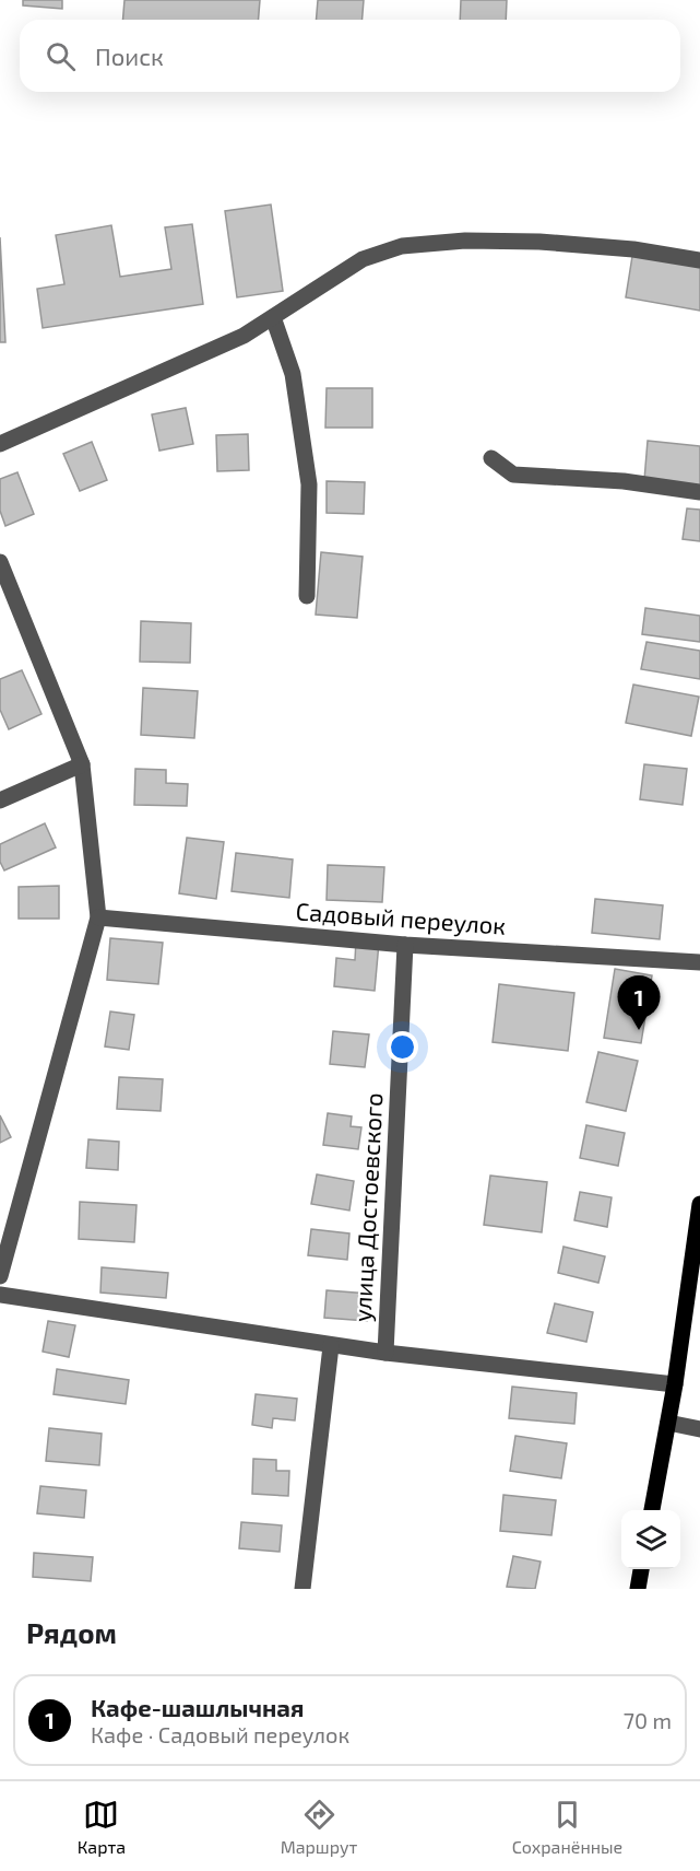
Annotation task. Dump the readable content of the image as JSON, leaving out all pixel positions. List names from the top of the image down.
{
  "streets": {
    "street": ["Садовый переулок", "улица Достоевского"]
  },
  "crossings": [
    ["Садовый переулок", "улица Достоевского"]
  ],
  "page": {
    "search": "Поиск",
    "pins": "1",
    "heading": "Рядом",
    "list": [
      {
        "mark": "1",
        "name": "Кафе-шашлычная",
        "note": "Кафе · Садовый переулок",
        "value": "70 m"
      }
    ],
    "nav": ["Карта", "Маршрут", "Сохранённые"]
  }
}
